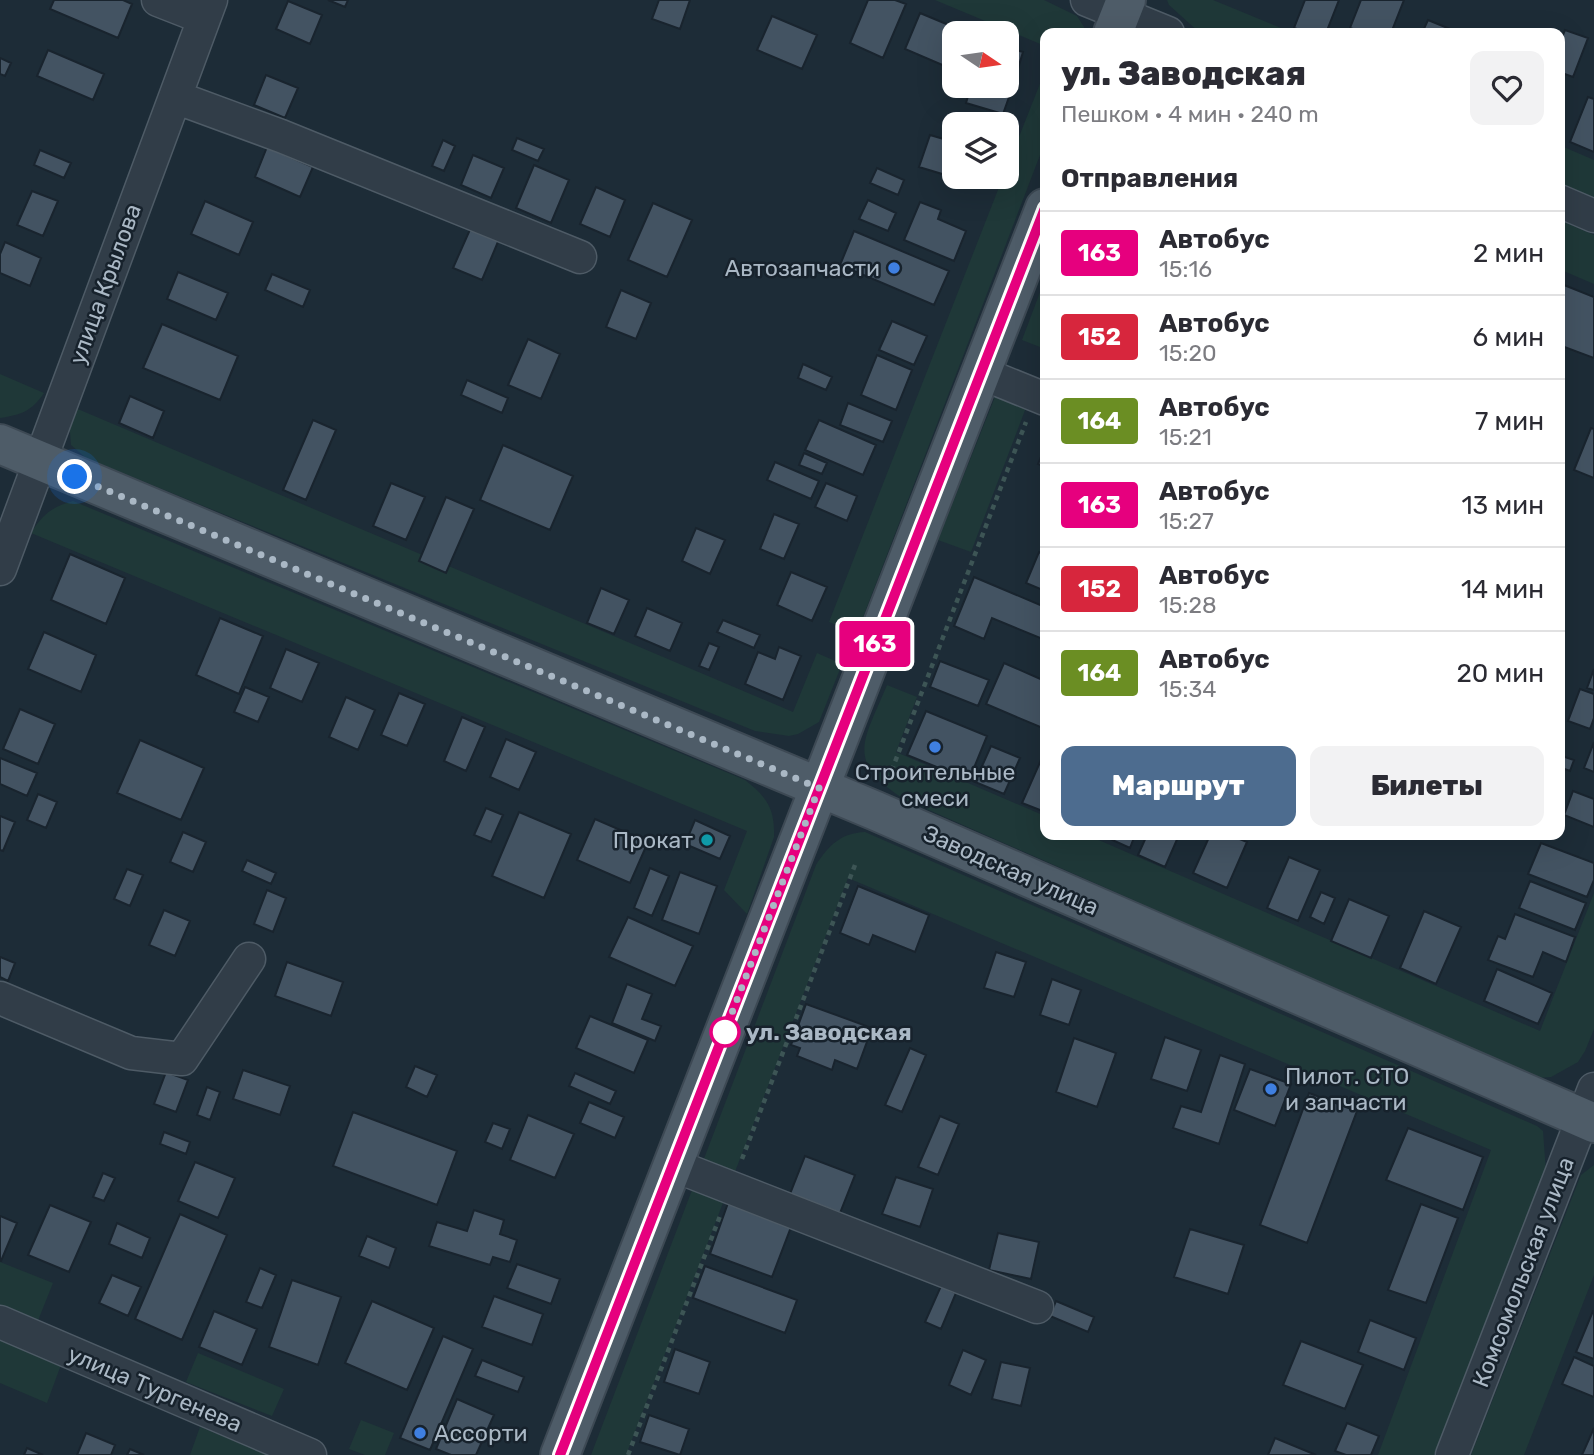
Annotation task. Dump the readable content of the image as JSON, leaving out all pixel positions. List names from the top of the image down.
{
  "streets": {
    "main road": ["Заводская улица"],
    "street": ["улица Крылова", "Комсомольская улица", "улица Тургенева"]
  },
  "crossings": [
    ["улица Крылова", "Заводская улица"],
    ["Заводская улица", "Комсомольская улица"]
  ],
  "places": [
    "Автозапчасти",
    "Строительные смеси",
    "Прокат",
    "ул. Заводская",
    "Пилот. СТО и запчасти",
    "Ассорти"
  ],
  "lines": ["bus line 163"],
  "north": "right",
  "page": {
    "on_map": "163",
    "heading": [
      ["ул. Заводская", "Пешком · 4 мин · 240 m"],
      "Отправления"
    ],
    "list": [
      {
        "mark": "163",
        "name": "Автобус",
        "note": "15:16",
        "value": "2 мин"
      },
      {
        "mark": "152",
        "name": "Автобус",
        "note": "15:20",
        "value": "6 мин"
      },
      {
        "mark": "164",
        "name": "Автобус",
        "note": "15:21",
        "value": "7 мин"
      },
      {
        "mark": "163",
        "name": "Автобус",
        "note": "15:27",
        "value": "13 мин"
      },
      {
        "mark": "152",
        "name": "Автобус",
        "note": "15:28",
        "value": "14 мин"
      },
      {
        "mark": "164",
        "name": "Автобус",
        "note": "15:34",
        "value": "20 мин"
      }
    ],
    "buttons": ["Маршрут", "Билеты"]
  }
}
